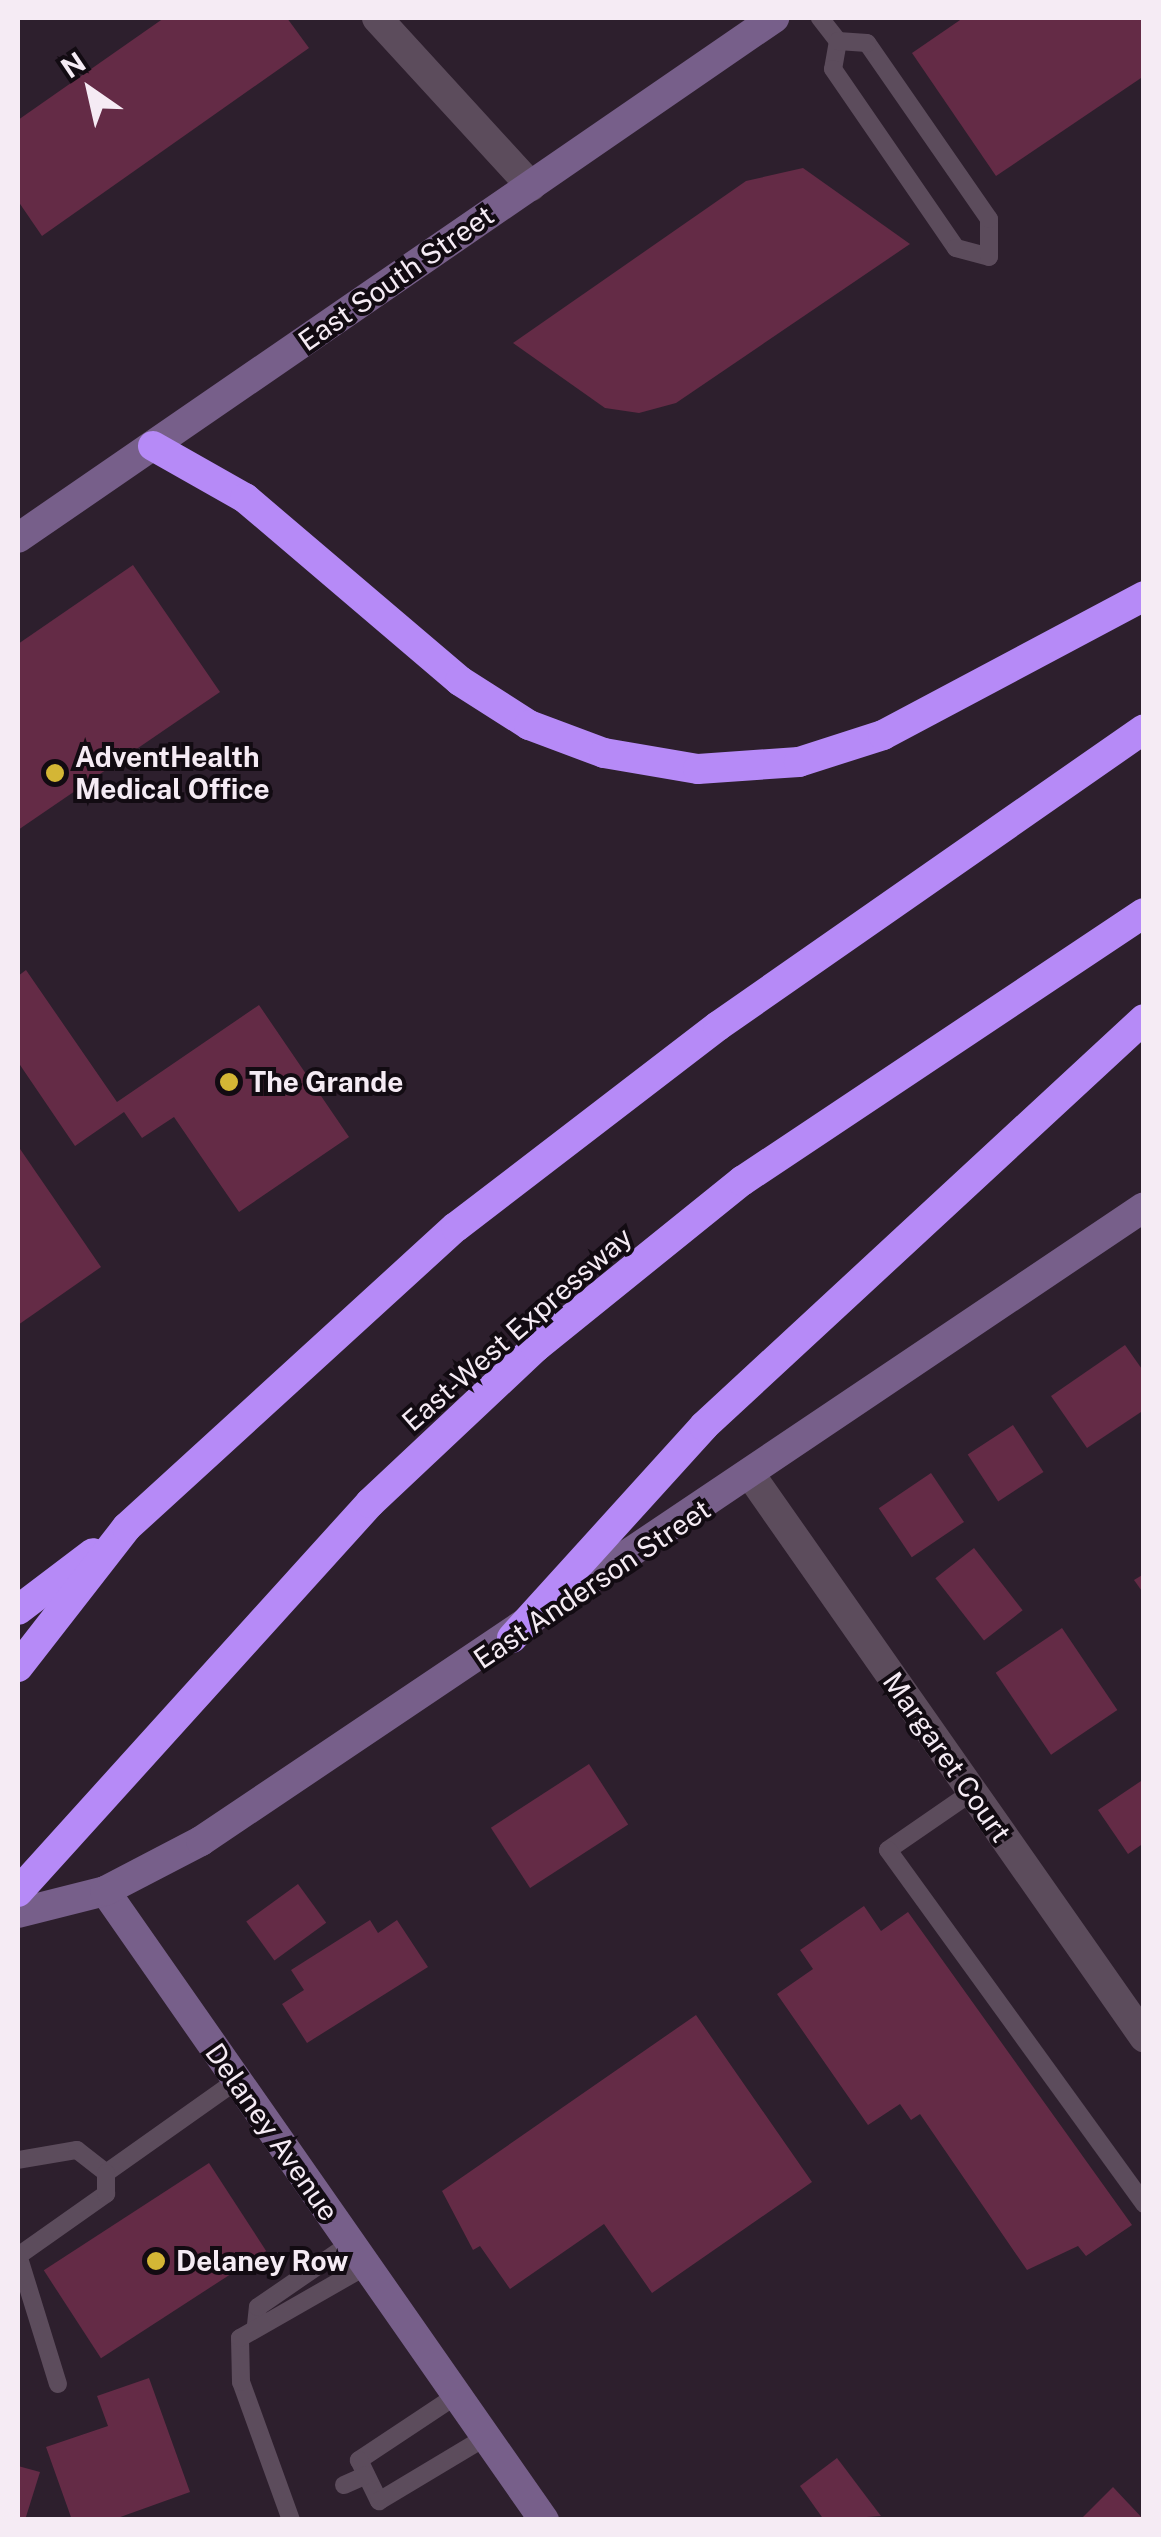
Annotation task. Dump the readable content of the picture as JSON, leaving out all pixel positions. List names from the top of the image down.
{
  "streets": {
    "highway": ["East-West Expressway"],
    "main road": ["East South Street", "East Anderson Street", "Delaney Avenue"],
    "street": ["Margaret Court"]
  },
  "crossings": [
    ["East Anderson Street", "Margaret Court"],
    ["East Anderson Street", "Delaney Avenue"]
  ],
  "places": ["AdventHealth Medical Office", "The Grande", "Delaney Row"],
  "north": "top left"
}
